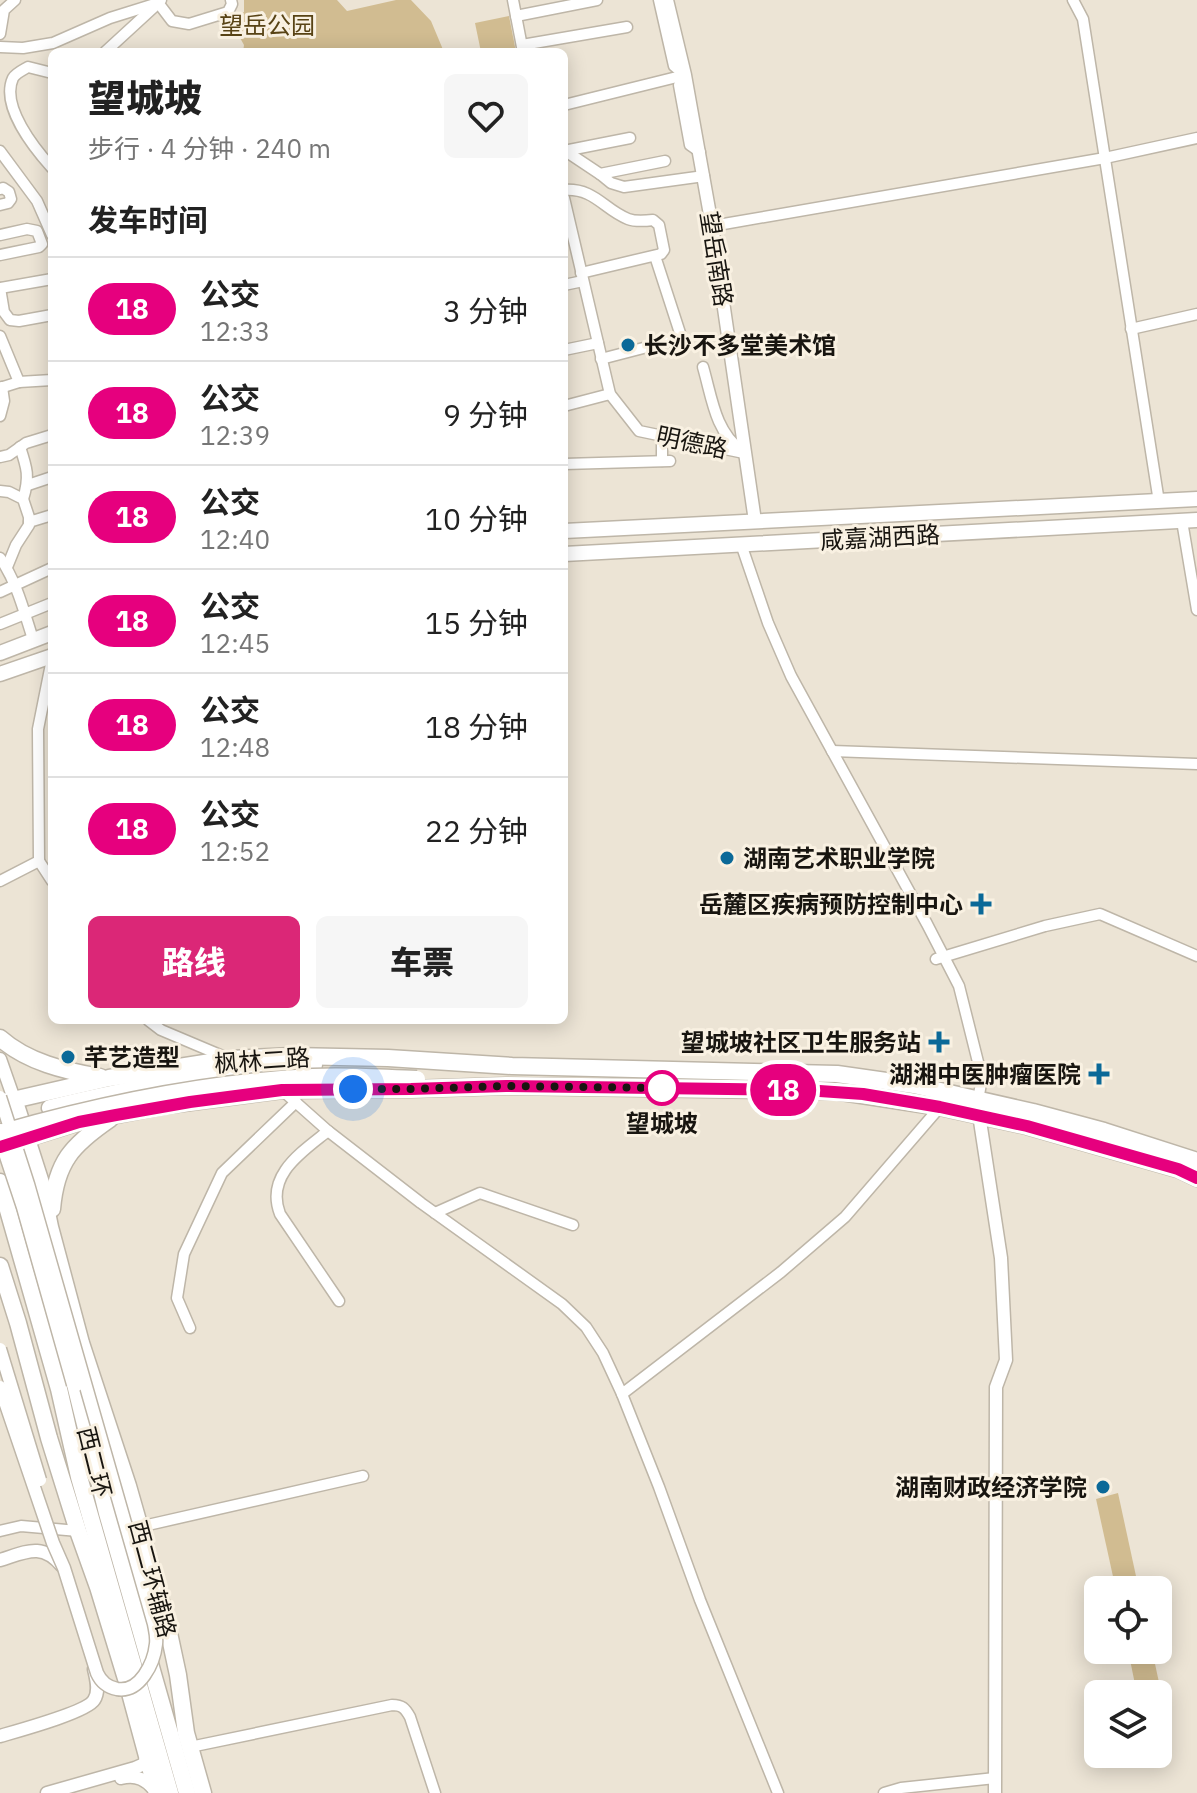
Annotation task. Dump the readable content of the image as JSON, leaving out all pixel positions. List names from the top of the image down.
{
  "streets": {
    "main road": [
      "咸嘉湖西路",
      "枫林二路",
      "西二环",
      "西二环辅路"
    ],
    "street": ["望岳南路", "明德路"]
  },
  "crossings": [
    ["望岳南路", "明德路"],
    ["望岳南路", "咸嘉湖西路"],
    ["枫林二路", "西二环辅路"]
  ],
  "parks": ["望岳公园"],
  "places": {
    "other": [
      "长沙不多堂美术馆",
      "湖南艺术职业学院",
      "芊艺造型",
      "望城坡",
      "湖南财政经济学院"
    ],
    "health": ["岳麓区疾病预防控制中心", "望城坡社区卫生服务站", "湖湘中医肿瘤医院"]
  },
  "lines": ["bus line 18"],
  "page": {
    "on_map": "18",
    "heading": [
      ["望城坡", "步行 · 4 分钟 · 240 m"],
      "发车时间"
    ],
    "list": [
      {
        "mark": "18",
        "name": "公交",
        "note": "12:33",
        "value": "3 分钟"
      },
      {
        "mark": "18",
        "name": "公交",
        "note": "12:39",
        "value": "9 分钟"
      },
      {
        "mark": "18",
        "name": "公交",
        "note": "12:40",
        "value": "10 分钟"
      },
      {
        "mark": "18",
        "name": "公交",
        "note": "12:45",
        "value": "15 分钟"
      },
      {
        "mark": "18",
        "name": "公交",
        "note": "12:48",
        "value": "18 分钟"
      },
      {
        "mark": "18",
        "name": "公交",
        "note": "12:52",
        "value": "22 分钟"
      }
    ],
    "buttons": ["路线", "车票"]
  }
}
